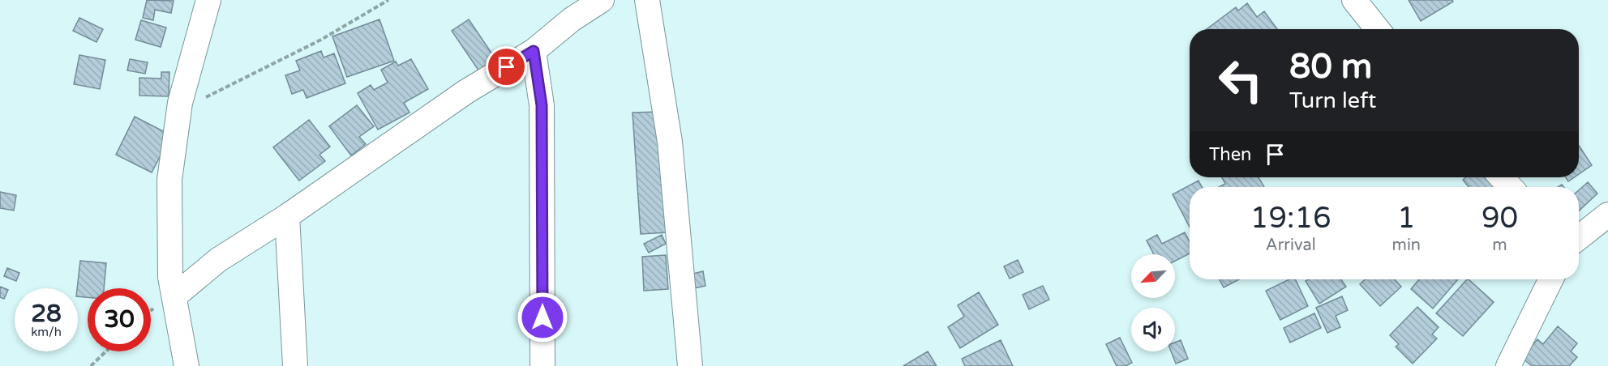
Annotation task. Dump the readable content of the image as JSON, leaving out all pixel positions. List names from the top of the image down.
{
  "north": "bottom left",
  "page": {
    "turn": ["80 m", "Turn left"],
    "then": "Then",
    "eta": [
      "19:16",
      "Arrival",
      "1",
      "min",
      "90",
      "m"
    ],
    "speed": "28 km/h",
    "limit": "30"
  }
}
